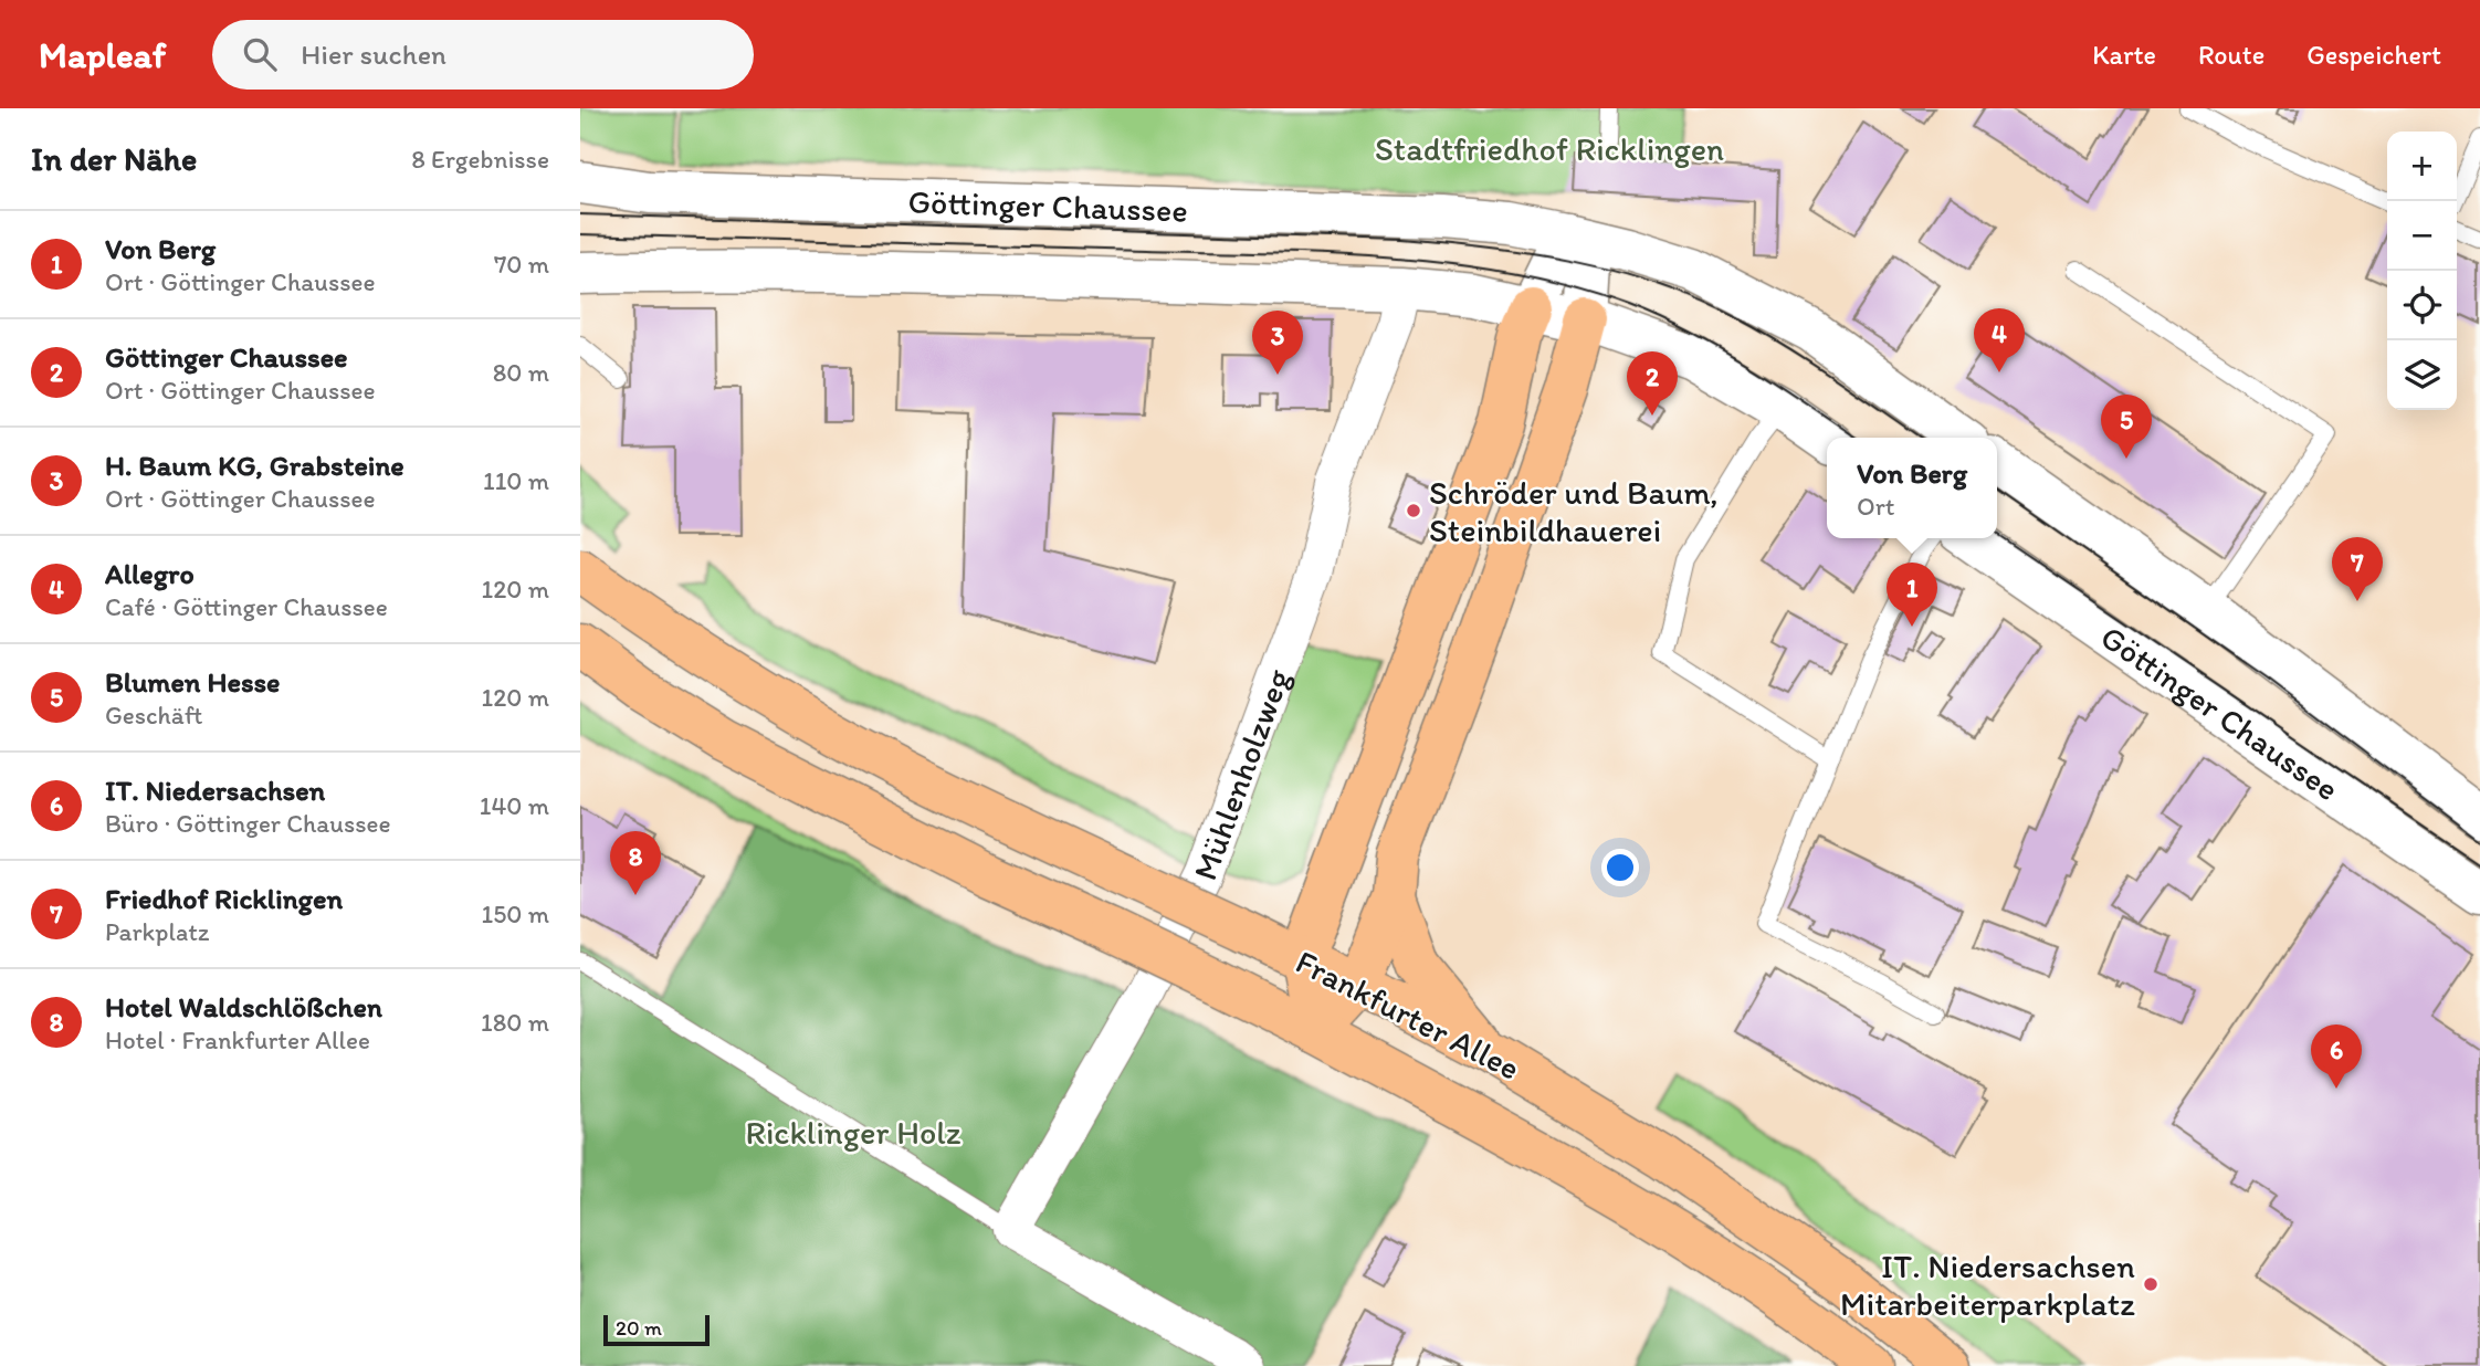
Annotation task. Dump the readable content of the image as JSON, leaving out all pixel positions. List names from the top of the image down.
{
  "streets": {
    "main road": ["Frankfurter Allee"],
    "street": ["Göttinger Chaussee", "Mühlenholzweg"]
  },
  "parks": ["Stadtfriedhof Ricklingen", "Ricklinger Holz"],
  "places": ["Schröder und Baum, Steinbildhauerei", "IT. Niedersachsen Mitarbeiterparkplatz"],
  "scale_bar": "20 m",
  "page": {
    "header": "Mapleaf",
    "search": "Hier suchen",
    "nav": ["Karte", "Route", "Gespeichert"],
    "heading": ["In der Nähe", "8 Ergebnisse"],
    "map_buttons": ["+", "−"],
    "list": [
      {
        "mark": "1",
        "name": "Von Berg",
        "note": "Ort · Göttinger Chaussee",
        "value": "70 m"
      },
      {
        "mark": "2",
        "name": "Göttinger Chaussee",
        "note": "Ort · Göttinger Chaussee",
        "value": "80 m"
      },
      {
        "mark": "3",
        "name": "H. Baum KG, Grabsteine",
        "note": "Ort · Göttinger Chaussee",
        "value": "110 m"
      },
      {
        "mark": "4",
        "name": "Allegro",
        "note": "Café · Göttinger Chaussee",
        "value": "120 m"
      },
      {
        "mark": "5",
        "name": "Blumen Hesse",
        "note": "Geschäft",
        "value": "120 m"
      },
      {
        "mark": "6",
        "name": "IT. Niedersachsen",
        "note": "Büro · Göttinger Chaussee",
        "value": "140 m"
      },
      {
        "mark": "7",
        "name": "Friedhof Ricklingen",
        "note": "Parkplatz",
        "value": "150 m"
      },
      {
        "mark": "8",
        "name": "Hotel Waldschlößchen",
        "note": "Hotel · Frankfurter Allee",
        "value": "180 m"
      }
    ],
    "pins": [
      "4",
      "3",
      "2",
      "5",
      "7",
      "1",
      "8",
      "6"
    ],
    "popup": ["Von Berg", "Ort"],
    "scale": "20 m"
  }
}
